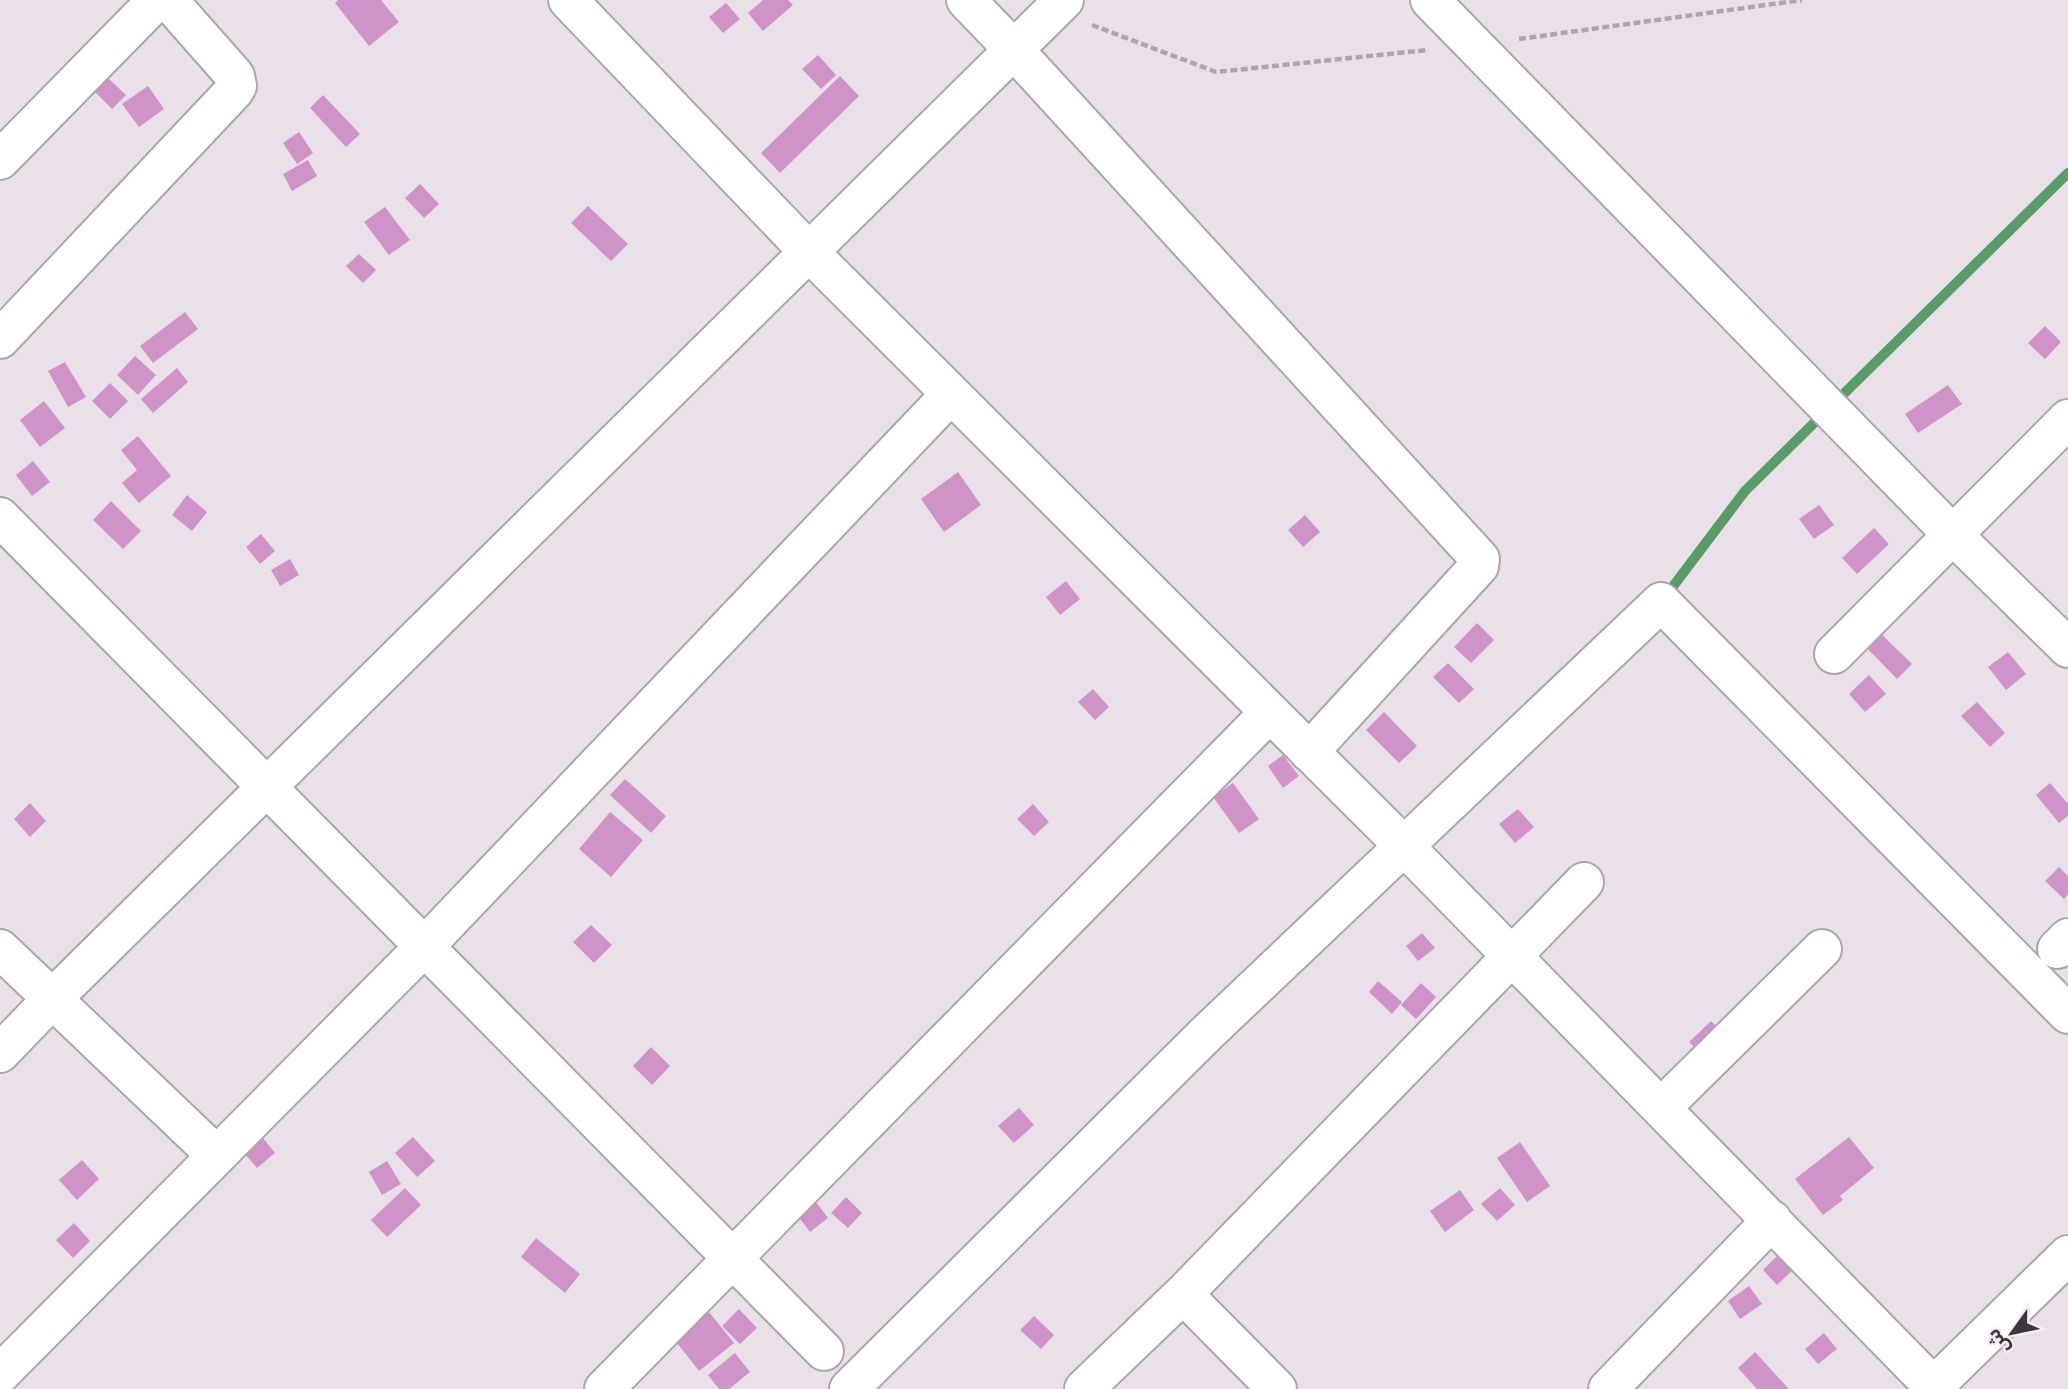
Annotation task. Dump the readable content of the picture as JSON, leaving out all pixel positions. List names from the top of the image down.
{
  "north": "bottom left"
}
